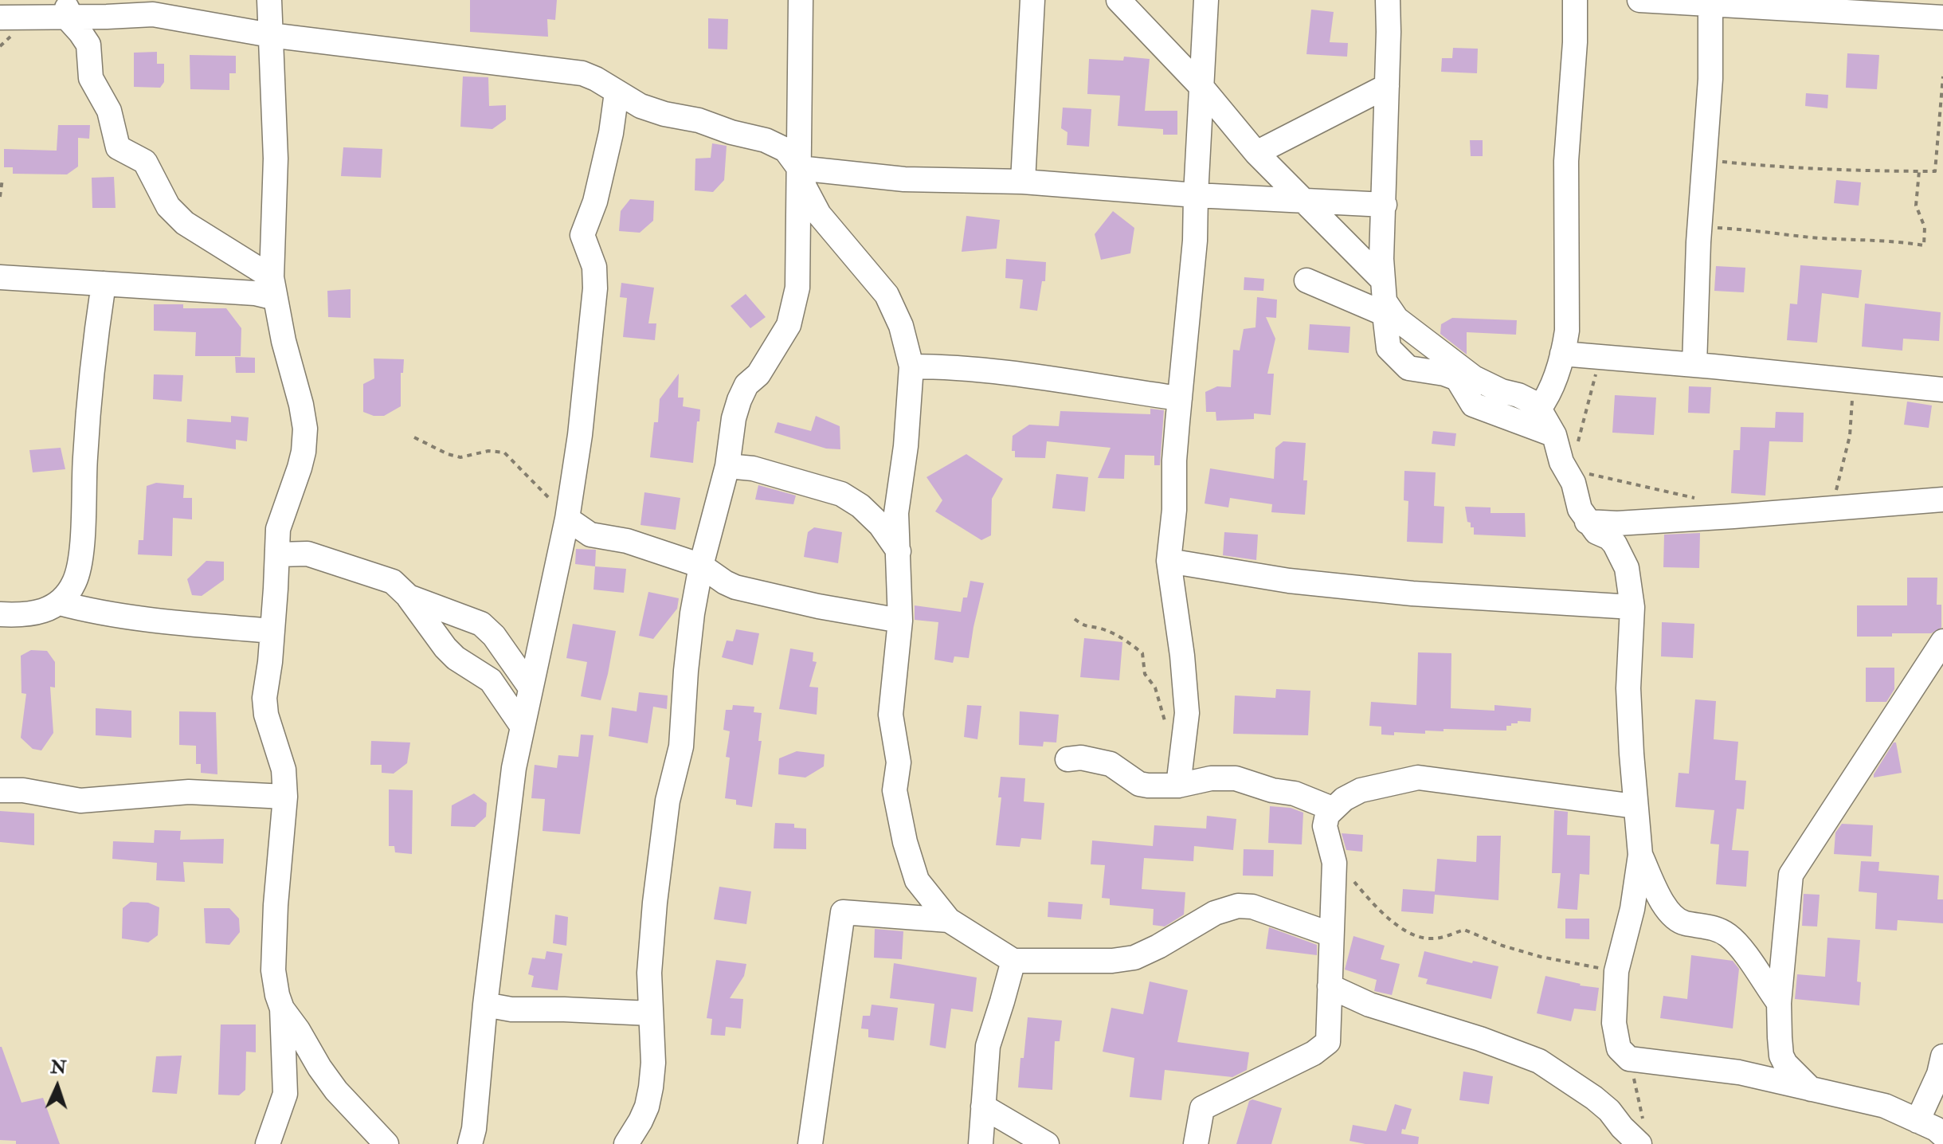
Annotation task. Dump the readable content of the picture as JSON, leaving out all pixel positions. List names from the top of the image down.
{
  "north": "top"
}
